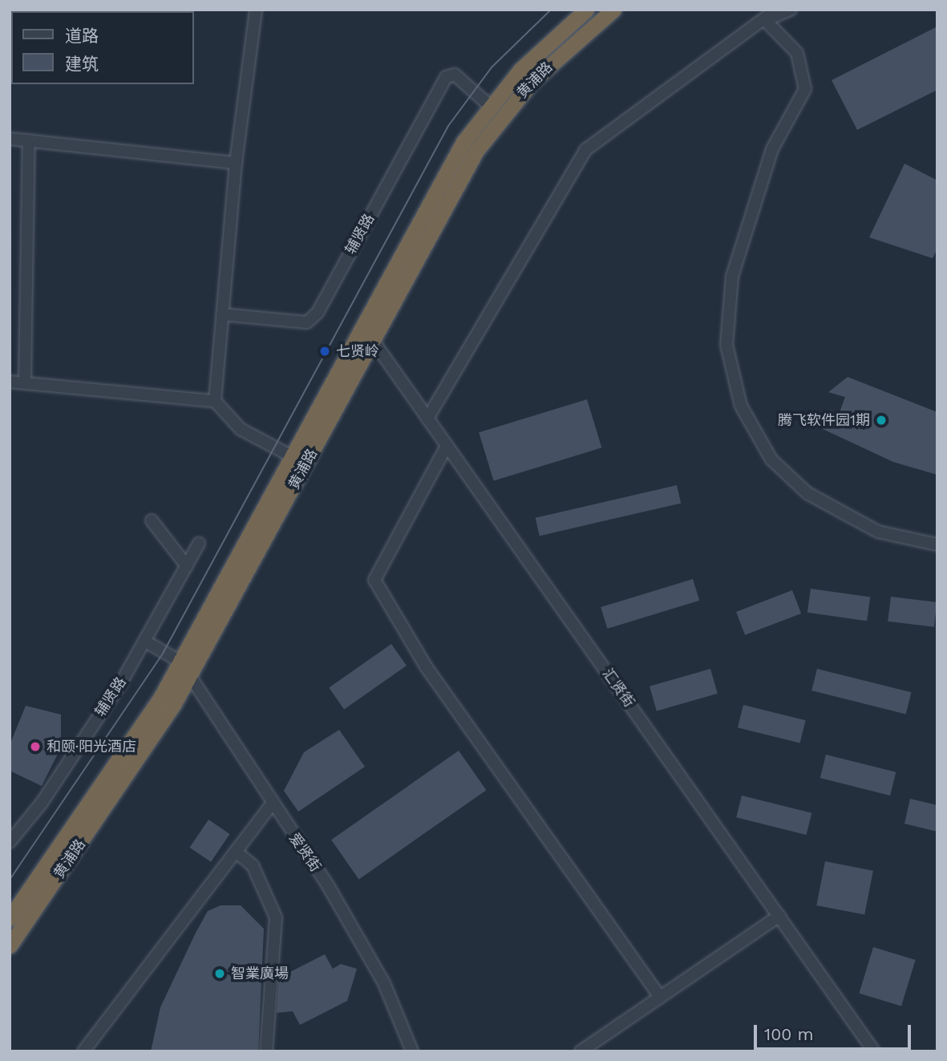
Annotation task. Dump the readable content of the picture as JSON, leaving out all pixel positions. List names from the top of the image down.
{
  "streets": {
    "highway": ["黄浦路"],
    "street": ["辅贤路", "汇贤街", "爱贤街"]
  },
  "crossings": [
    ["黄浦路", "辅贤路"],
    ["黄浦路", "汇贤街"],
    ["黄浦路", "爱贤街"]
  ],
  "places": [
    "七贤岭",
    "腾飞软件园1期",
    "和颐·阳光酒店",
    "智業廣場"
  ],
  "legend": ["道路", "建筑"],
  "scale_bar": "100 m"
}
